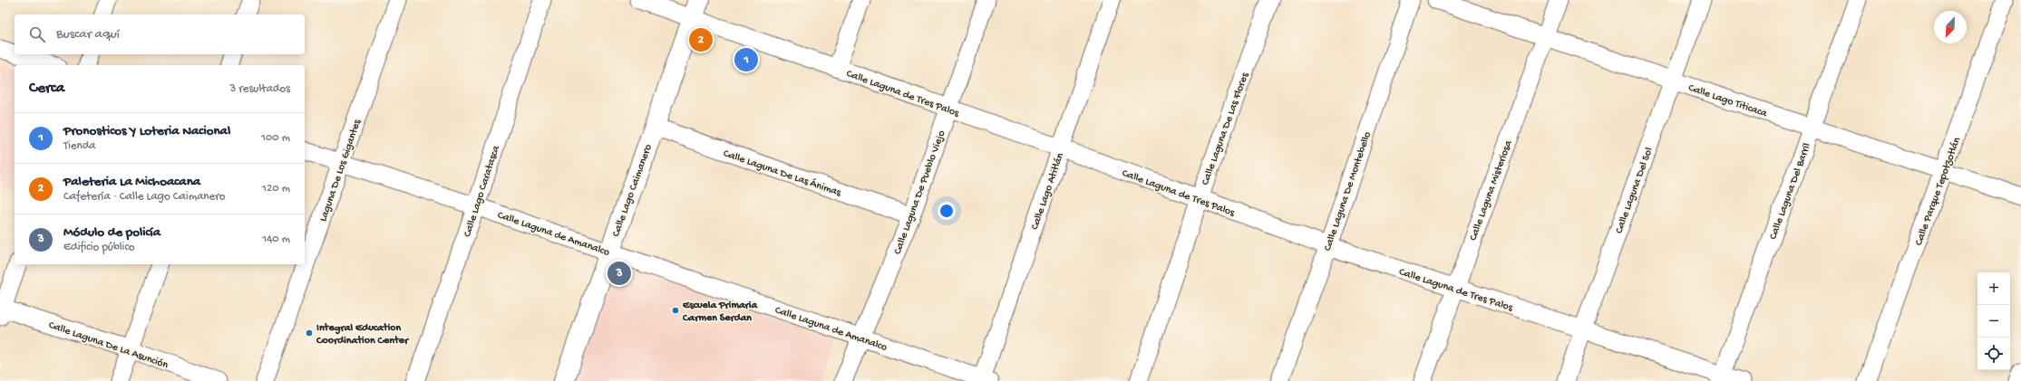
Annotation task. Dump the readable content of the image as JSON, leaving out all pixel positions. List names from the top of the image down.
{
  "streets": {
    "street": [
      "Calle Laguna de Tres Palos",
      "Calle Lago Titicaca",
      "Calle Laguna De Las Flores",
      "Laguna De Los Gigantes",
      "Calle Laguna De Las Ánimas",
      "Calle Lago Caimanero",
      "Calle Laguna Misteriosa",
      "Calle Laguna Del Sol",
      "Calle Lago Caratasca",
      "Calle Lago Atitlán",
      "Calle Laguna De Montebello",
      "Calle Laguna Del Barril",
      "Calle Parque Tepotzotlán",
      "Calle Laguna De Pueblo Viejo",
      "Calle Laguna de Amanalco",
      "Calle Laguna De La Asunción"
    ]
  },
  "crossings": [
    ["Calle Laguna de Tres Palos", "Calle Laguna De Las Flores"],
    ["Calle Laguna de Tres Palos", "Calle Lago Caimanero"],
    ["Calle Laguna de Tres Palos", "Calle Laguna Misteriosa"],
    ["Calle Laguna de Tres Palos", "Calle Laguna Del Sol"],
    ["Calle Laguna de Tres Palos", "Calle Lago Atitlán"],
    ["Calle Laguna de Tres Palos", "Calle Laguna De Montebello"],
    ["Calle Laguna de Tres Palos", "Calle Laguna Del Barril"],
    ["Calle Laguna de Tres Palos", "Calle Laguna De Pueblo Viejo"],
    ["Calle Lago Titicaca", "Calle Laguna Misteriosa"],
    ["Calle Lago Titicaca", "Calle Laguna Del Sol"],
    ["Calle Lago Titicaca", "Calle Laguna Del Barril"],
    ["Calle Lago Titicaca", "Calle Parque Tepotzotlán"],
    ["Laguna De Los Gigantes", "Calle Laguna de Amanalco"],
    ["Calle Laguna De Las Ánimas", "Calle Lago Caimanero"],
    ["Calle Laguna De Las Ánimas", "Calle Laguna De Pueblo Viejo"],
    ["Calle Lago Caimanero", "Calle Laguna de Amanalco"],
    ["Calle Lago Caratasca", "Calle Laguna de Amanalco"],
    ["Calle Lago Atitlán", "Calle Laguna de Amanalco"],
    ["Calle Laguna De Pueblo Viejo", "Calle Laguna de Amanalco"]
  ],
  "places": ["Escuela Primaria Carmen Serdan", "Integral Education Coordination Center"],
  "north": "bottom left",
  "page": {
    "search": "Buscar aquí",
    "pins": ["2", "1", "3"],
    "heading": ["Cerca", "3 resultados"],
    "list": [
      {
        "mark": "1",
        "name": "Pronosticos Y Loteria Nacional",
        "note": "Tienda",
        "value": "100 m"
      },
      {
        "mark": "2",
        "name": "Paleteria La Michoacana",
        "note": "Cafetería · Calle Lago Caimanero",
        "value": "120 m"
      },
      {
        "mark": "3",
        "name": "Módulo de policía",
        "note": "Edificio público",
        "value": "140 m"
      }
    ],
    "map_buttons": ["+", "−"]
  }
}
